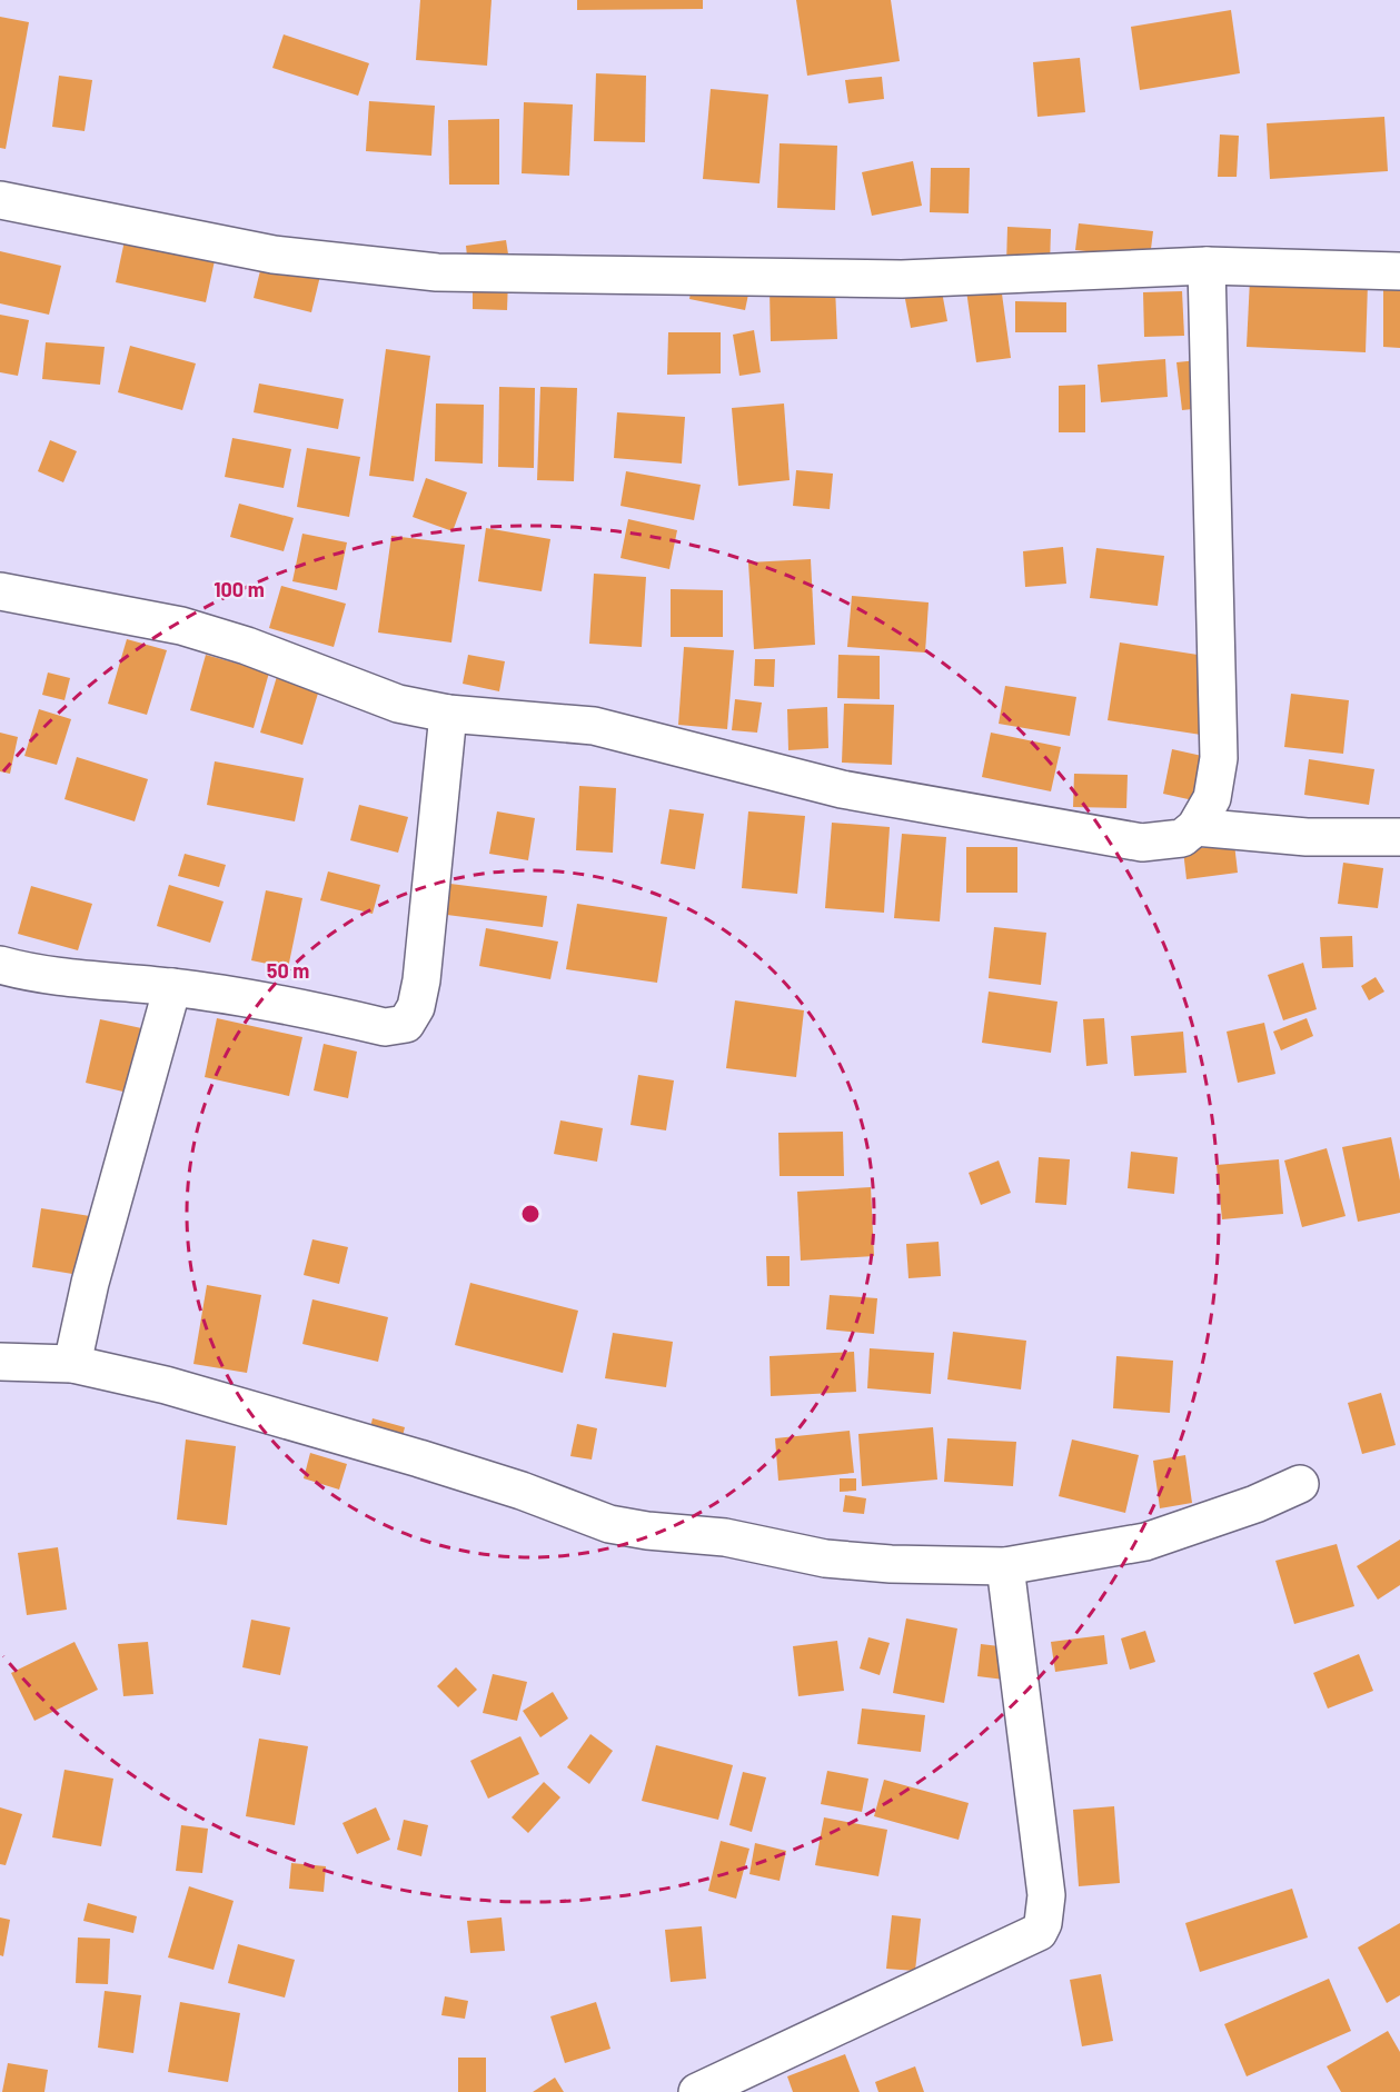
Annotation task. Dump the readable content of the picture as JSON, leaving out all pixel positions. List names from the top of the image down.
{
  "rings": ["100 m", "50 m"]
}
